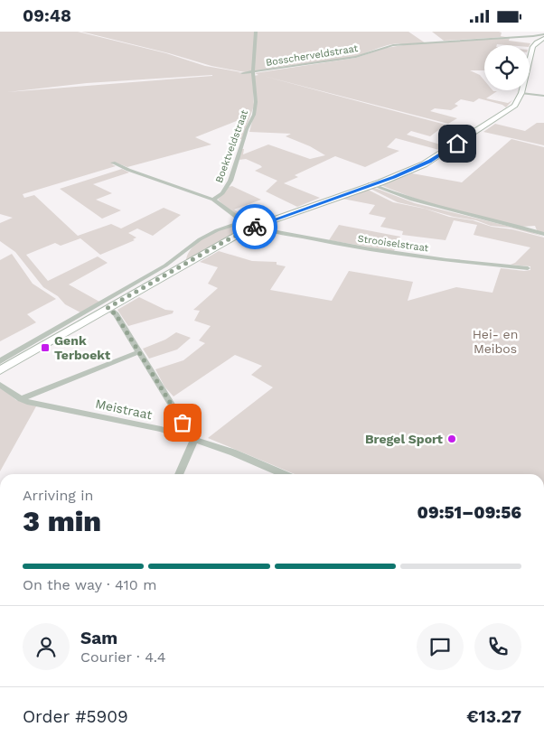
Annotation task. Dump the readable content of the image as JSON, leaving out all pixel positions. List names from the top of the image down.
{
  "streets": {
    "street": [
      "Bosscherveldstraat",
      "Boektveldstraat",
      "Strooiselstraat",
      "Meistraat"
    ]
  },
  "crossings": [
    ["Bosscherveldstraat", "Boektveldstraat"],
    ["Boektveldstraat", "Strooiselstraat"]
  ],
  "parks": ["Hei- en Meibos"],
  "places": {
    "transit": ["Genk Terboekt"],
    "other": ["Bregel Sport"]
  },
  "page": {
    "status": "09:48",
    "heading": ["3 min", "Arriving in", "09:51–09:56"],
    "panel": [
      "Sam",
      "Courier · 4.4",
      "Order #5909",
      "€13.27"
    ],
    "bar": "On the way · 410 m"
  }
}
